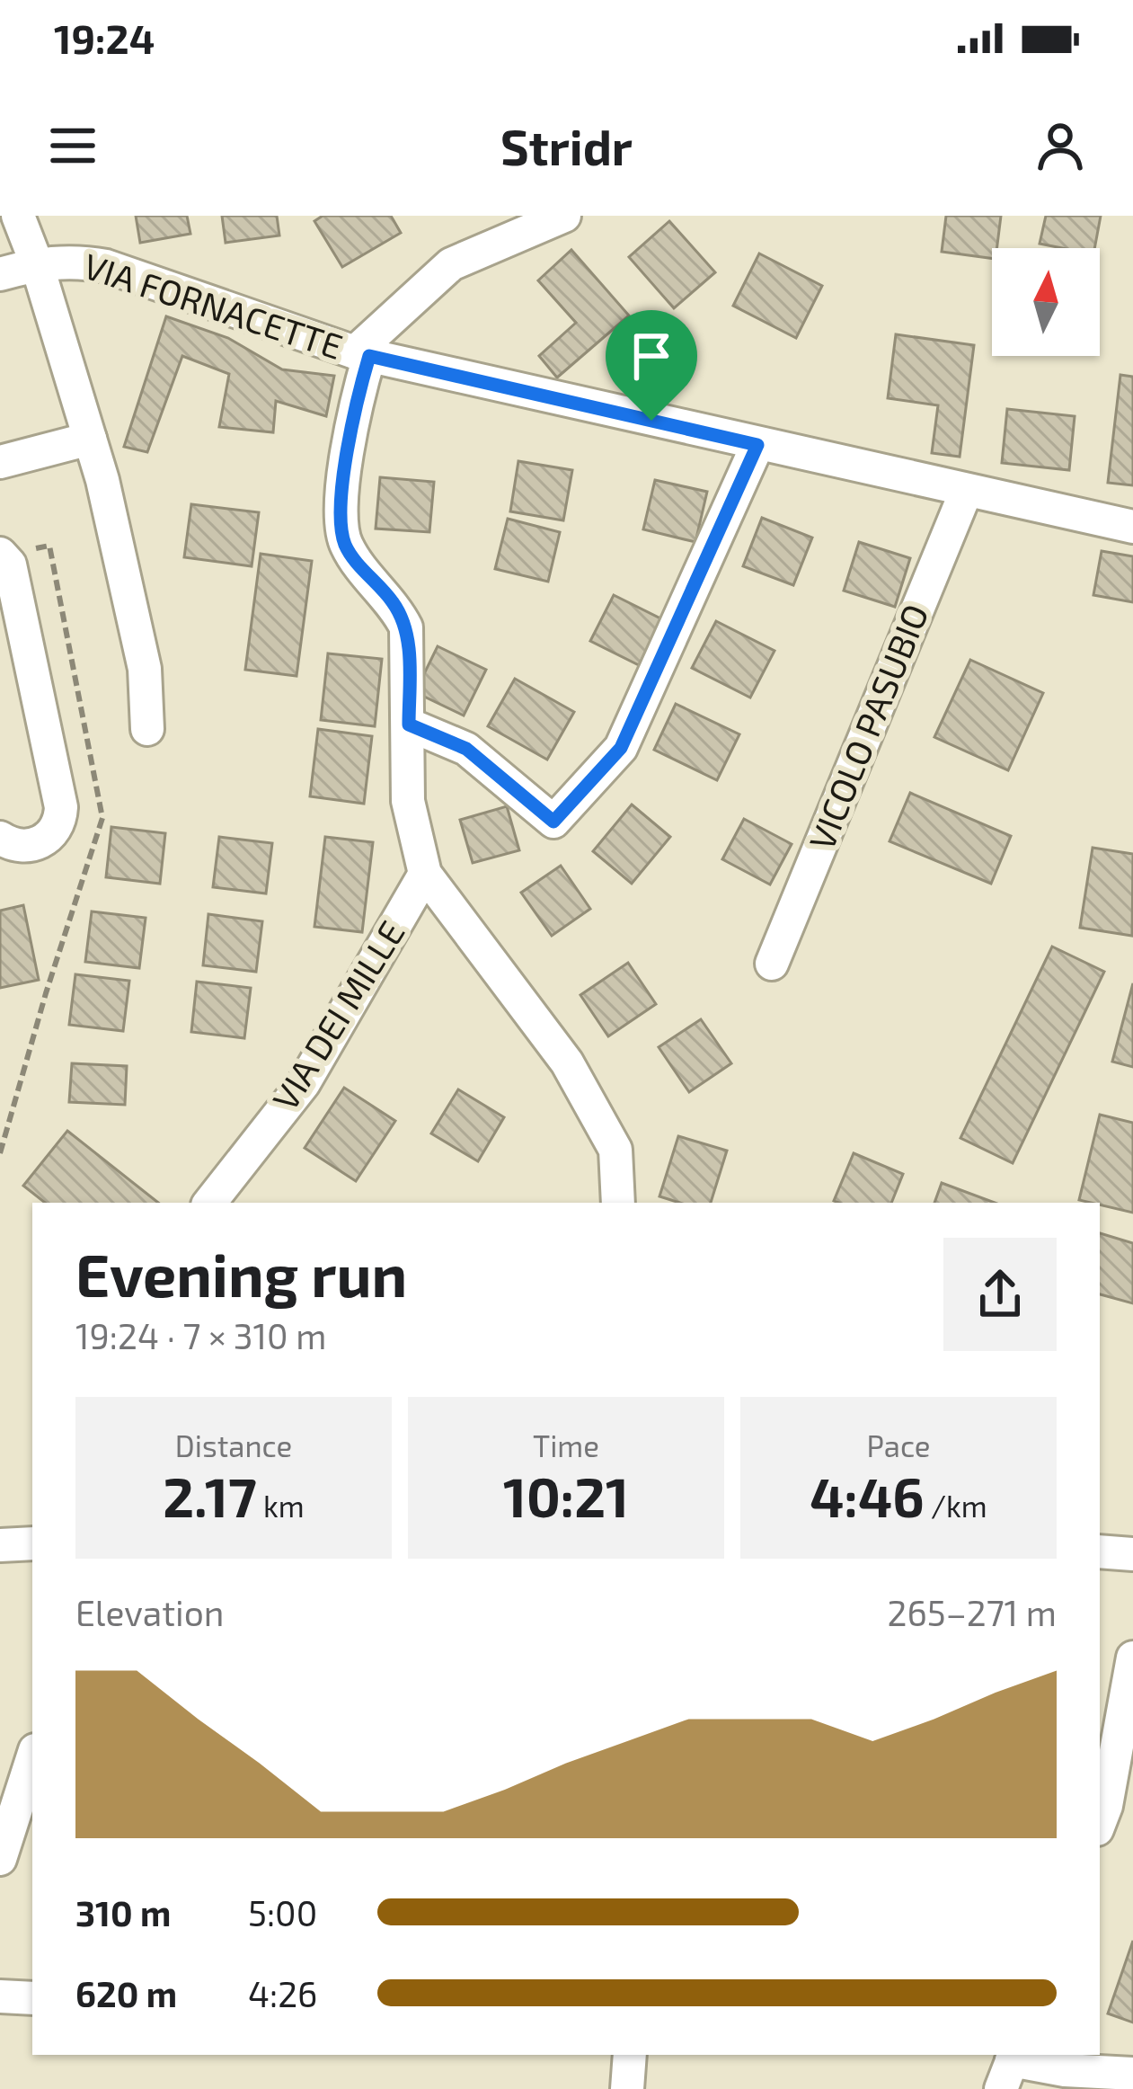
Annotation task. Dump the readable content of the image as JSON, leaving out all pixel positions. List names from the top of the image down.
{
  "streets": {
    "street": ["VIA FORNACETTE", "VICOLO PASUBIO", "VIA DEI MILLE"]
  },
  "crossings": [
    ["VIA FORNACETTE", "VICOLO PASUBIO"]
  ],
  "north": "top",
  "page": {
    "status": "19:24",
    "header": "Stridr",
    "heading": ["Evening run", "19:24 · 7 × 310 m"],
    "stats": [
      ["Distance", "2.17 km"],
      ["Time", "10:21"],
      ["Pace", "4:46 /km"]
    ],
    "chart": ["Elevation", "265–271 m"],
    "list": [
      {
        "name": "310 m",
        "note": "5:00"
      },
      {
        "name": "620 m",
        "note": "4:26"
      }
    ]
  }
}
